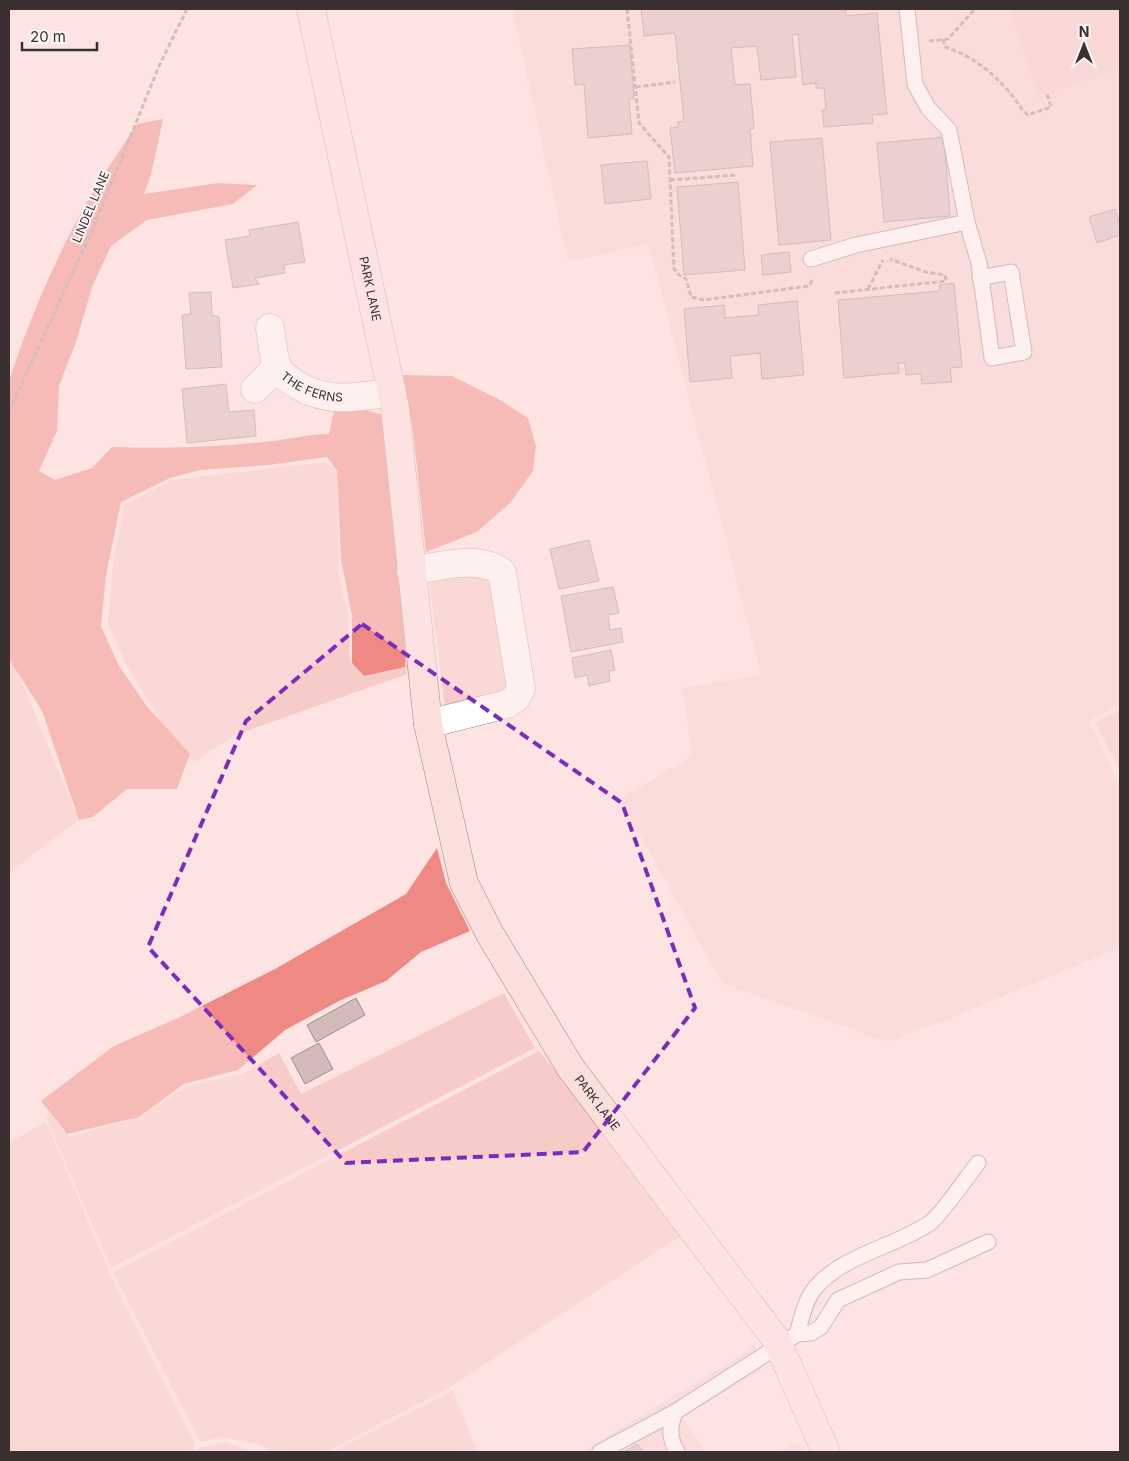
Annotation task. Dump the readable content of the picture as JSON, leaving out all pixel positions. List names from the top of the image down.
{
  "streets": {
    "main road": ["PARK LANE"],
    "street": ["THE FERNS"],
    "path": ["LINDEL LANE"]
  },
  "crossings": [
    ["PARK LANE", "THE FERNS"]
  ],
  "scale_bar": "20 m",
  "north": "top"
}
